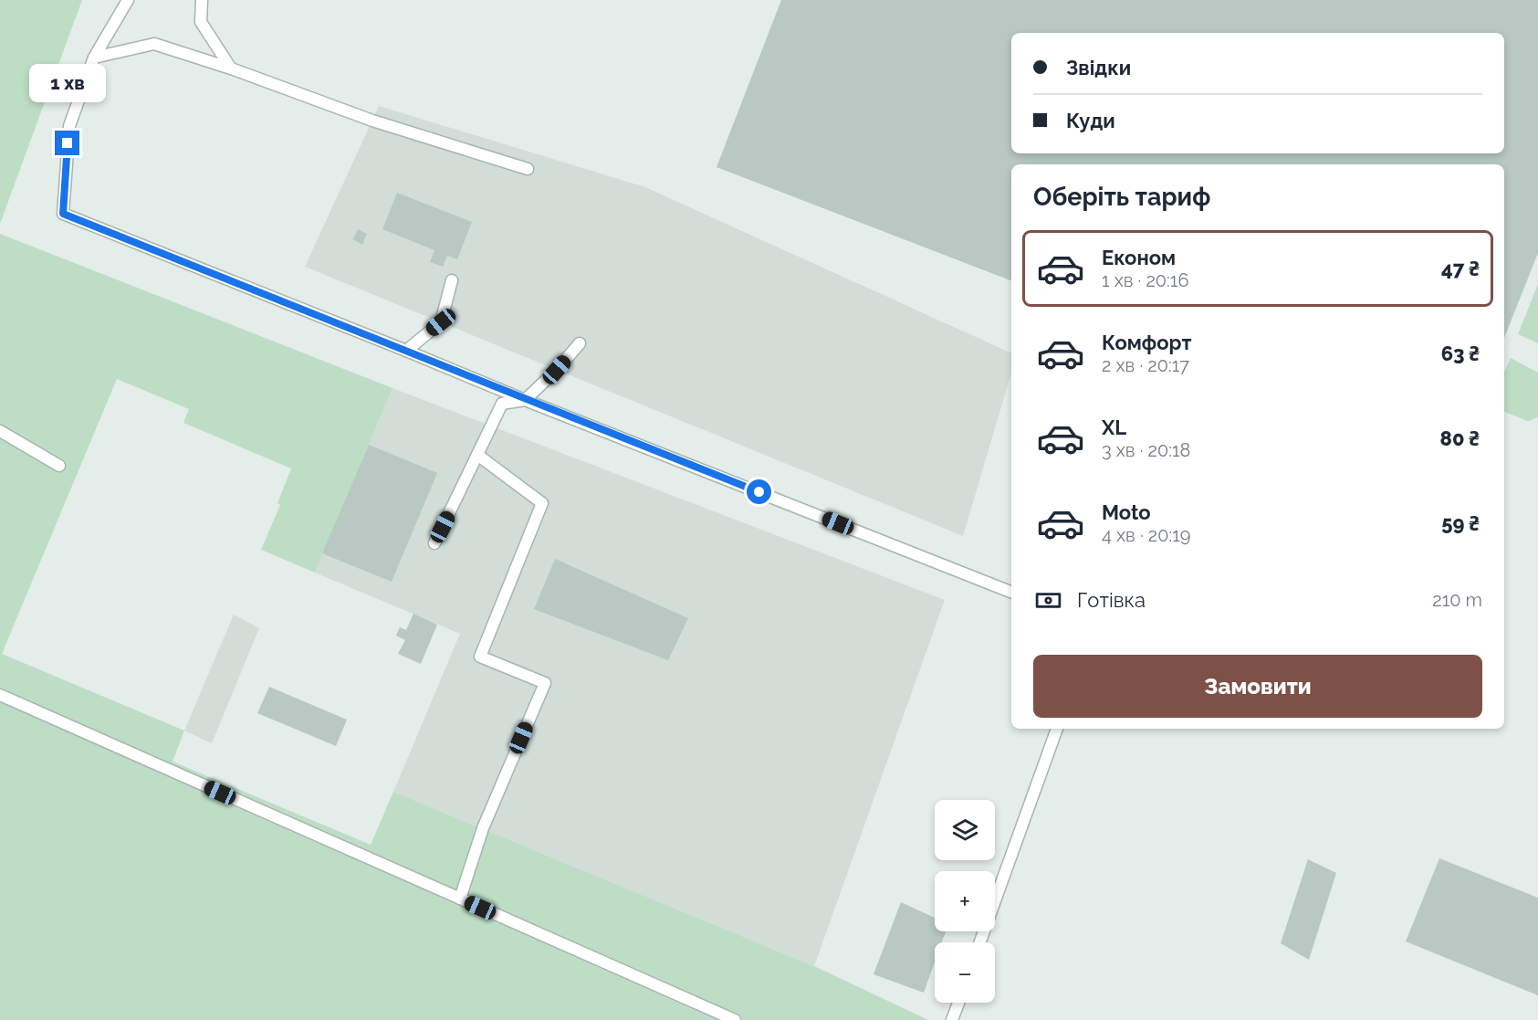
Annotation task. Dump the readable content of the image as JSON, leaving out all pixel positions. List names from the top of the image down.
{
  "page": {
    "banner": ["Звідки", "Куди"],
    "bubble": "1 хв",
    "heading": "Оберіть тариф",
    "list": [
      {
        "name": "Економ",
        "note": "1 хв · 20:16",
        "value": "47 ₴"
      },
      {
        "name": "Комфорт",
        "note": "2 хв · 20:17",
        "value": "63 ₴"
      },
      {
        "name": "XL",
        "note": "3 хв · 20:18",
        "value": "80 ₴"
      },
      {
        "name": "Moto",
        "note": "4 хв · 20:19",
        "value": "59 ₴"
      }
    ],
    "pay": ["Готівка", "210 m"],
    "buttons": "Замовити",
    "map_buttons": ["+", "−"]
  }
}
